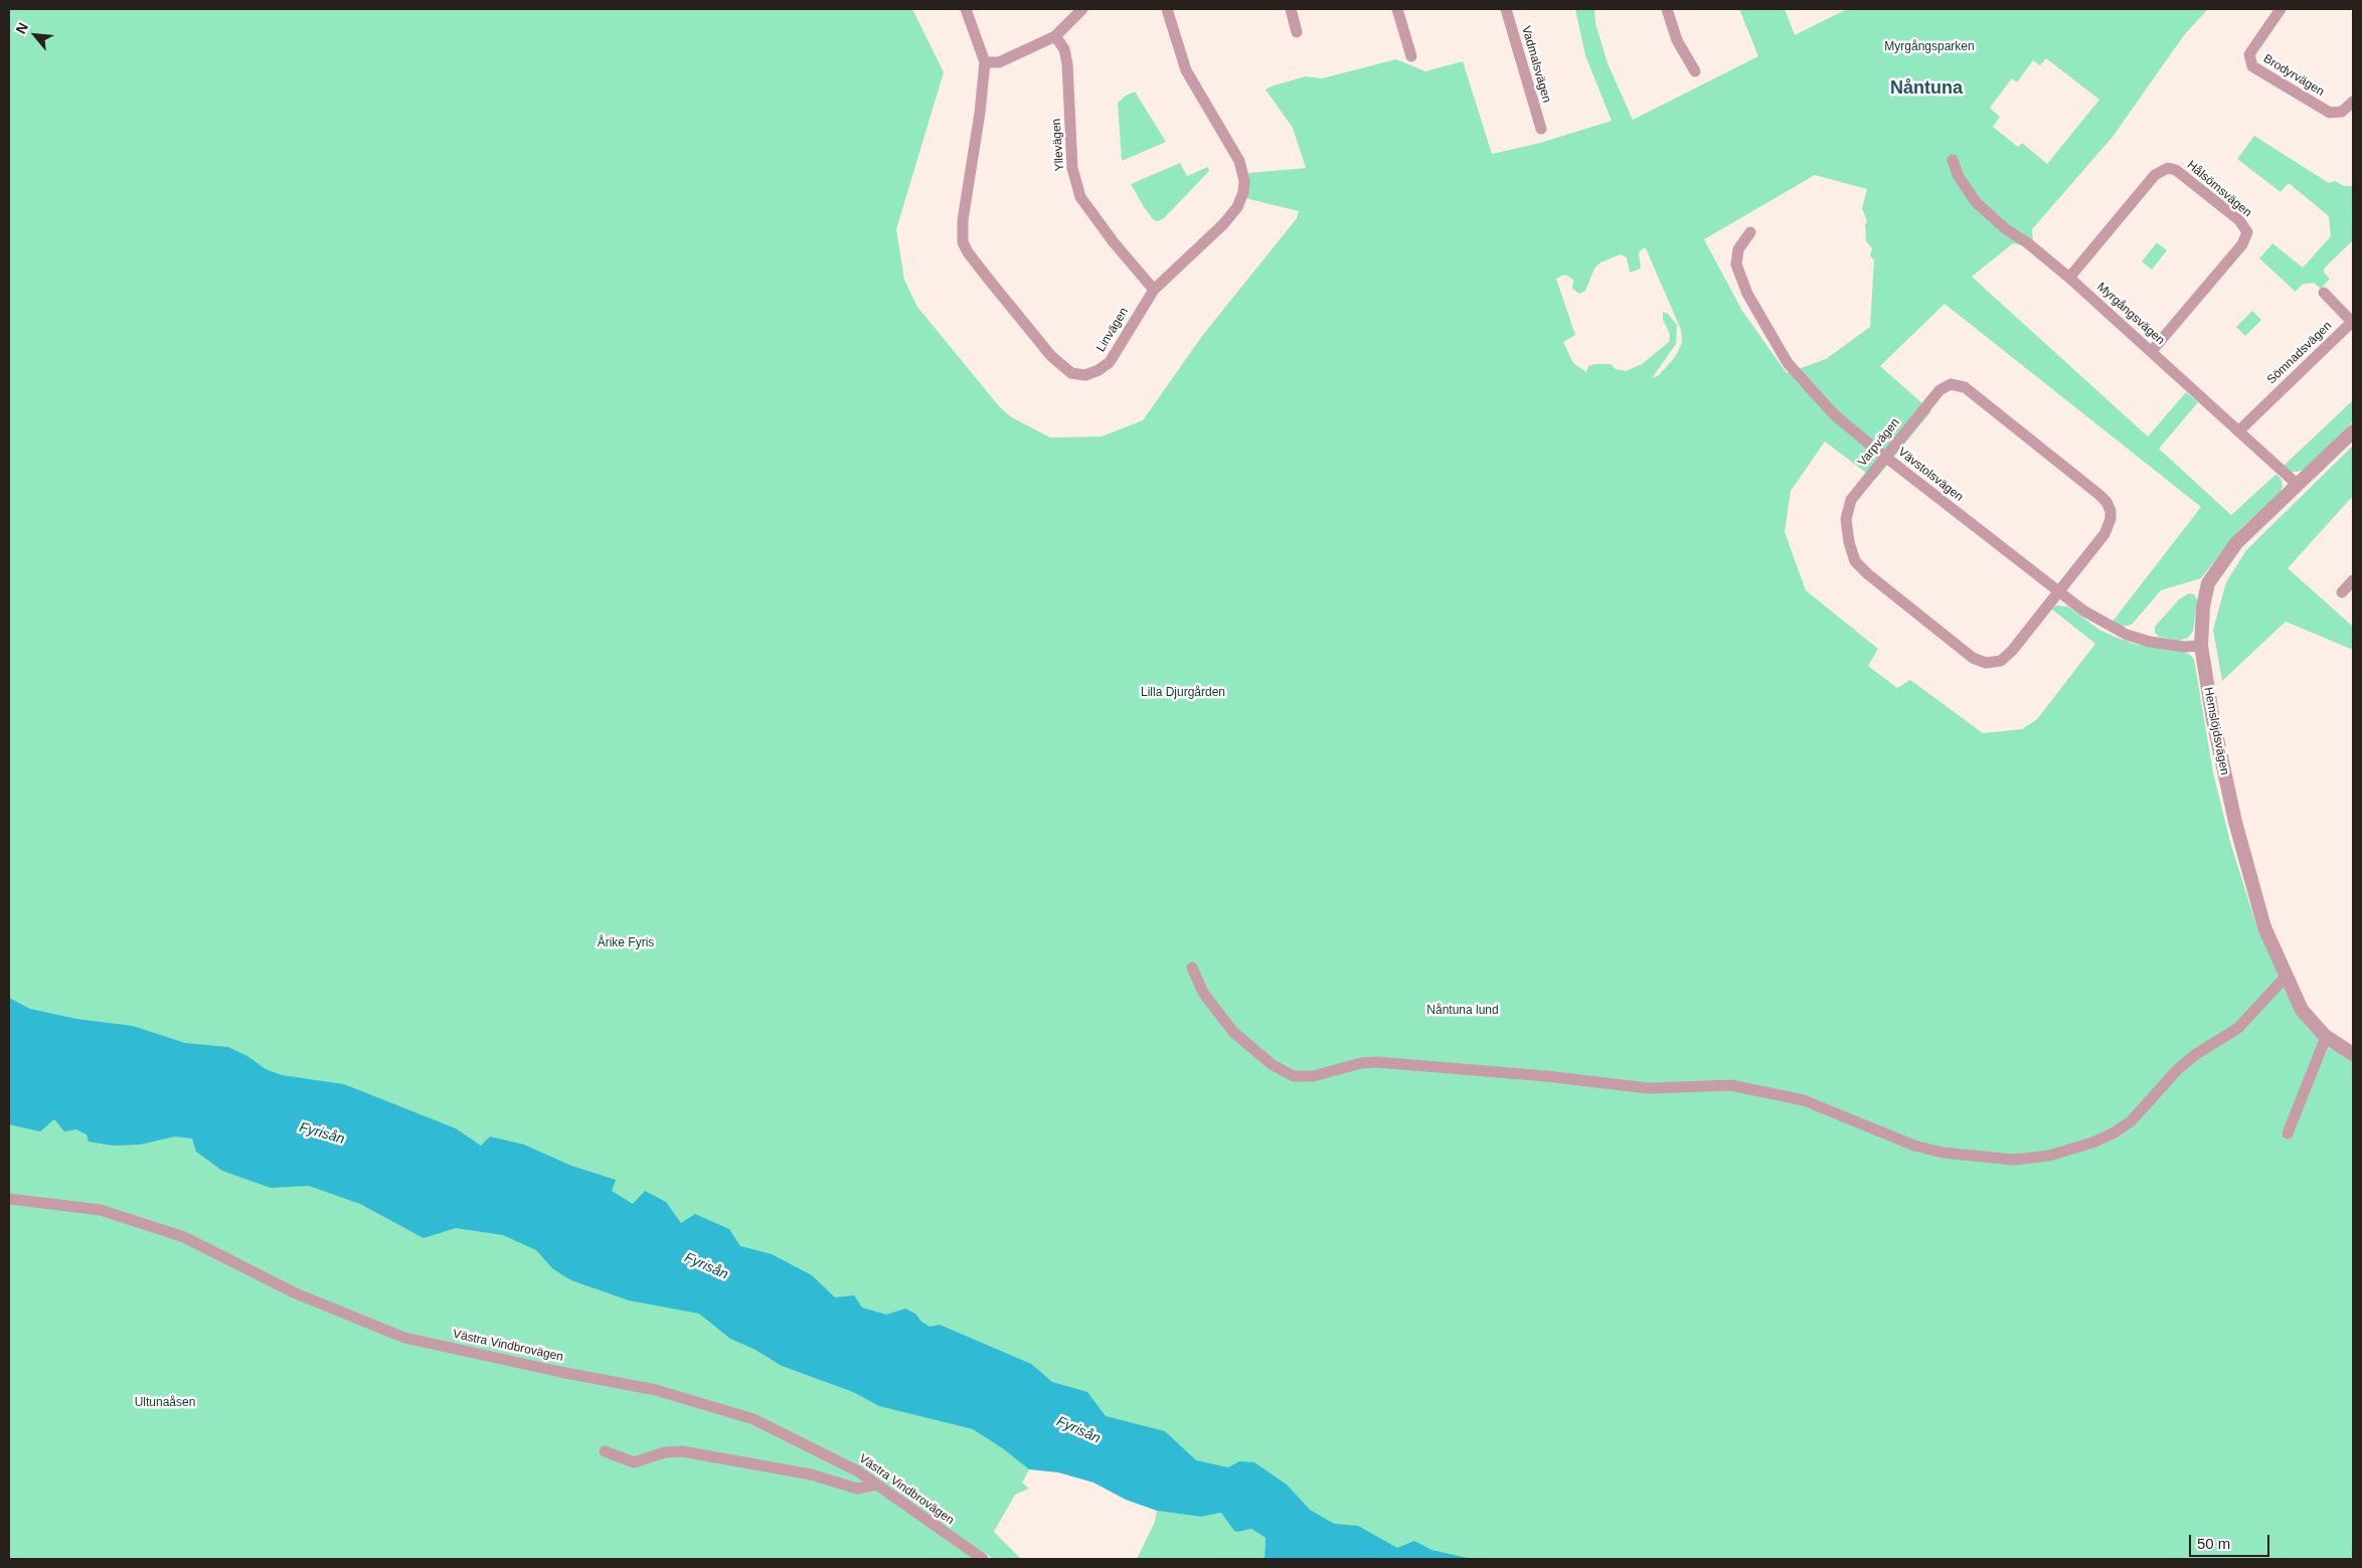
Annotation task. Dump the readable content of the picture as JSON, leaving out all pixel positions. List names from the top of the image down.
{
  "streets": {
    "street": [
      "Vadmalsvägen",
      "Brodyrvägen",
      "Yllevägen",
      "Hålsömsvägen",
      "Myrgångsvägen",
      "Linvägen",
      "Sömnadsvägen",
      "Varpvägen",
      "Vävstolsvägen",
      "Hemslöjdsvägen",
      "Västra Vindbrovägen"
    ]
  },
  "crossings": [
    ["Yllevägen", "Linvägen"],
    ["Hålsömsvägen", "Myrgångsvägen"],
    ["Myrgångsvägen", "Sömnadsvägen"],
    ["Myrgångsvägen", "Hemslöjdsvägen"],
    ["Varpvägen", "Vävstolsvägen"],
    ["Vävstolsvägen", "Hemslöjdsvägen"]
  ],
  "districts": ["Nåntuna"],
  "water": ["Fyrisån"],
  "parks": [
    "Myrgångsparken",
    "Lilla Djurgården",
    "Årike Fyris",
    "Nåntuna lund",
    "Ultunaåsen"
  ],
  "scale_bar": "50 m",
  "north": "top left"
}
